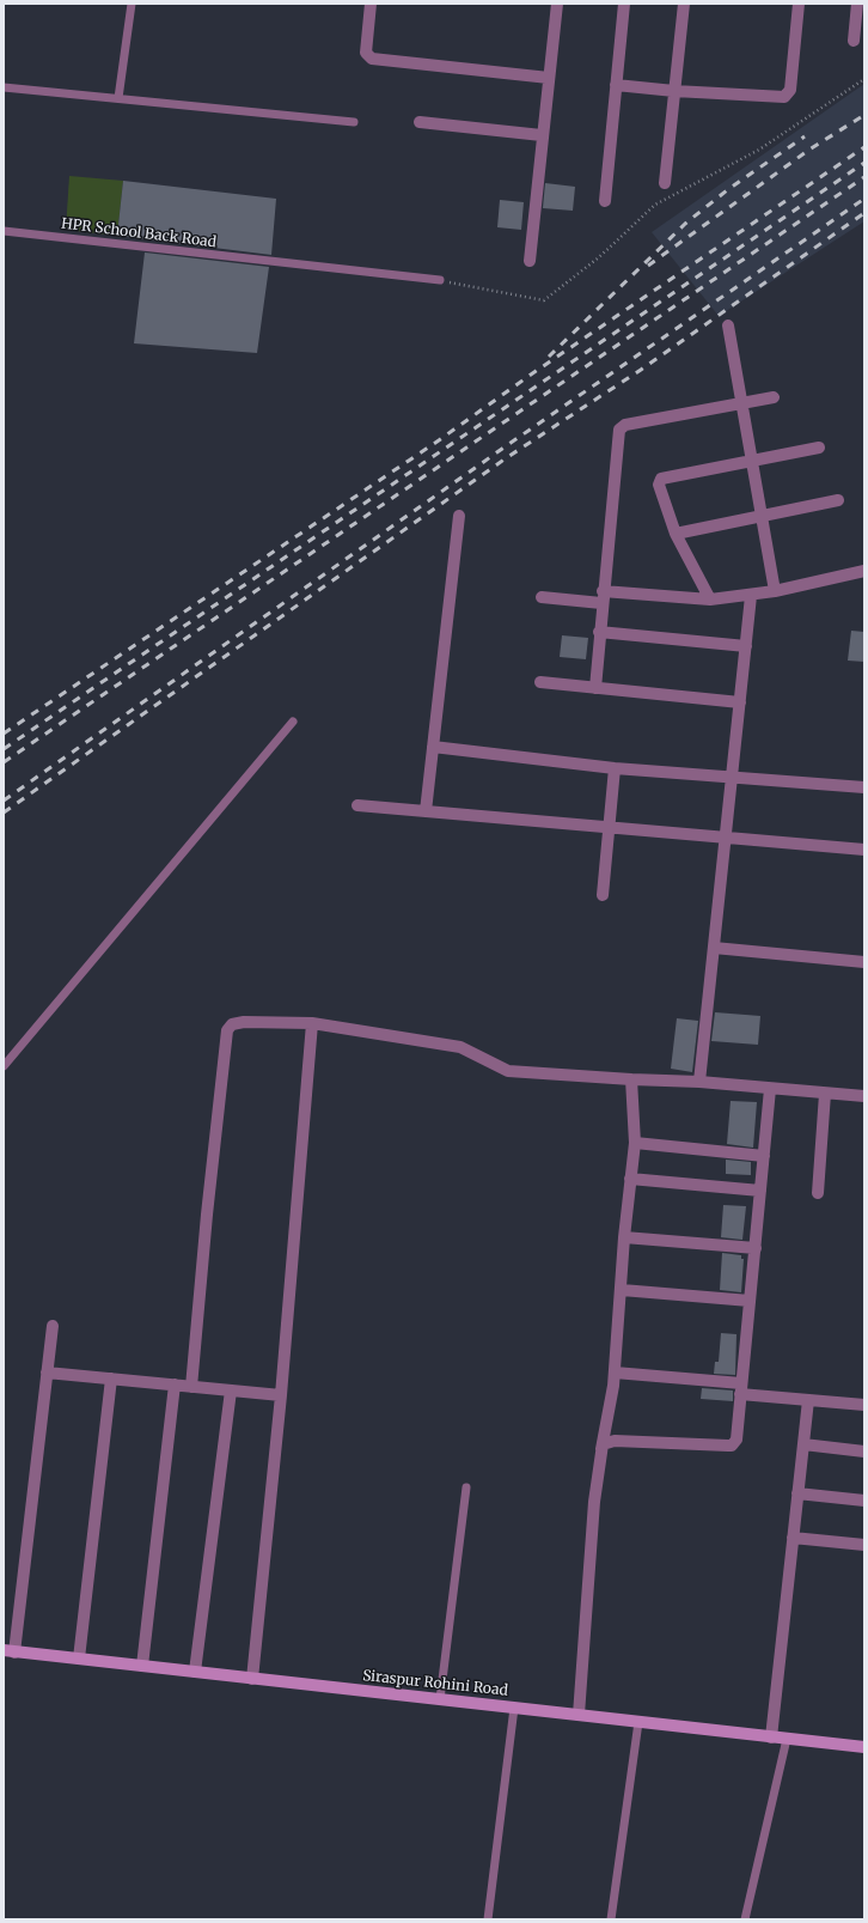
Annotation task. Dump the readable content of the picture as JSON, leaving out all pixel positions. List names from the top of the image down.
{
  "streets": {
    "street": ["Siraspur Rohini Road"],
    "lane": ["HPR School Back Road"]
  }
}
